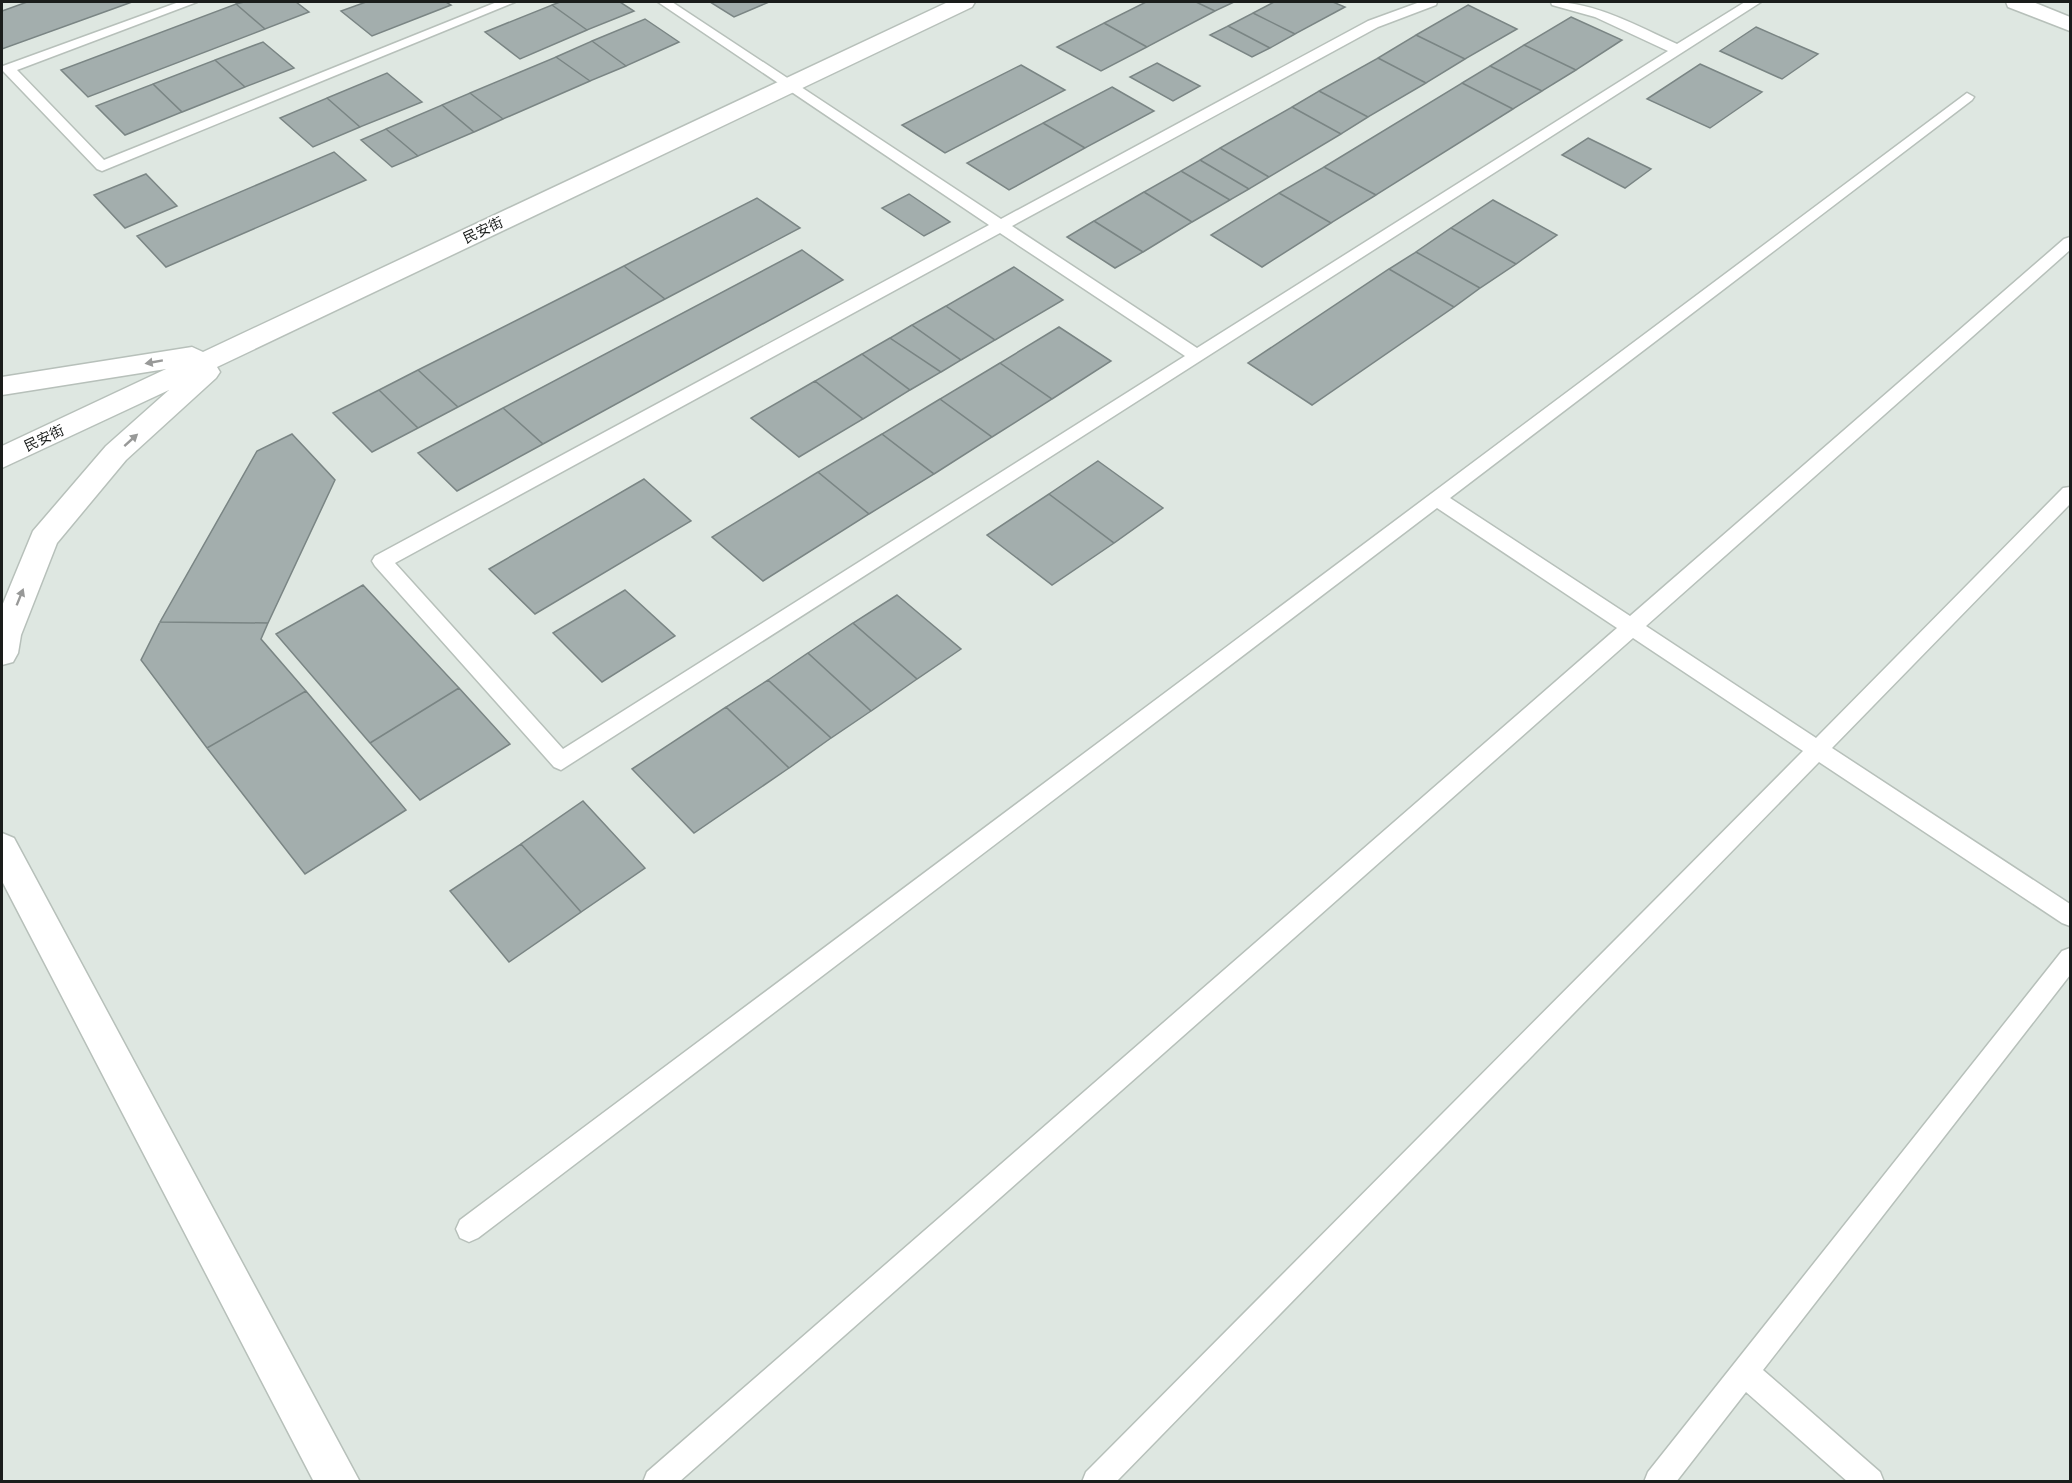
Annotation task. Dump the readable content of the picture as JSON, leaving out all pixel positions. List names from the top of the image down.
{
  "streets": {
    "street": ["民安街"]
  }
}
